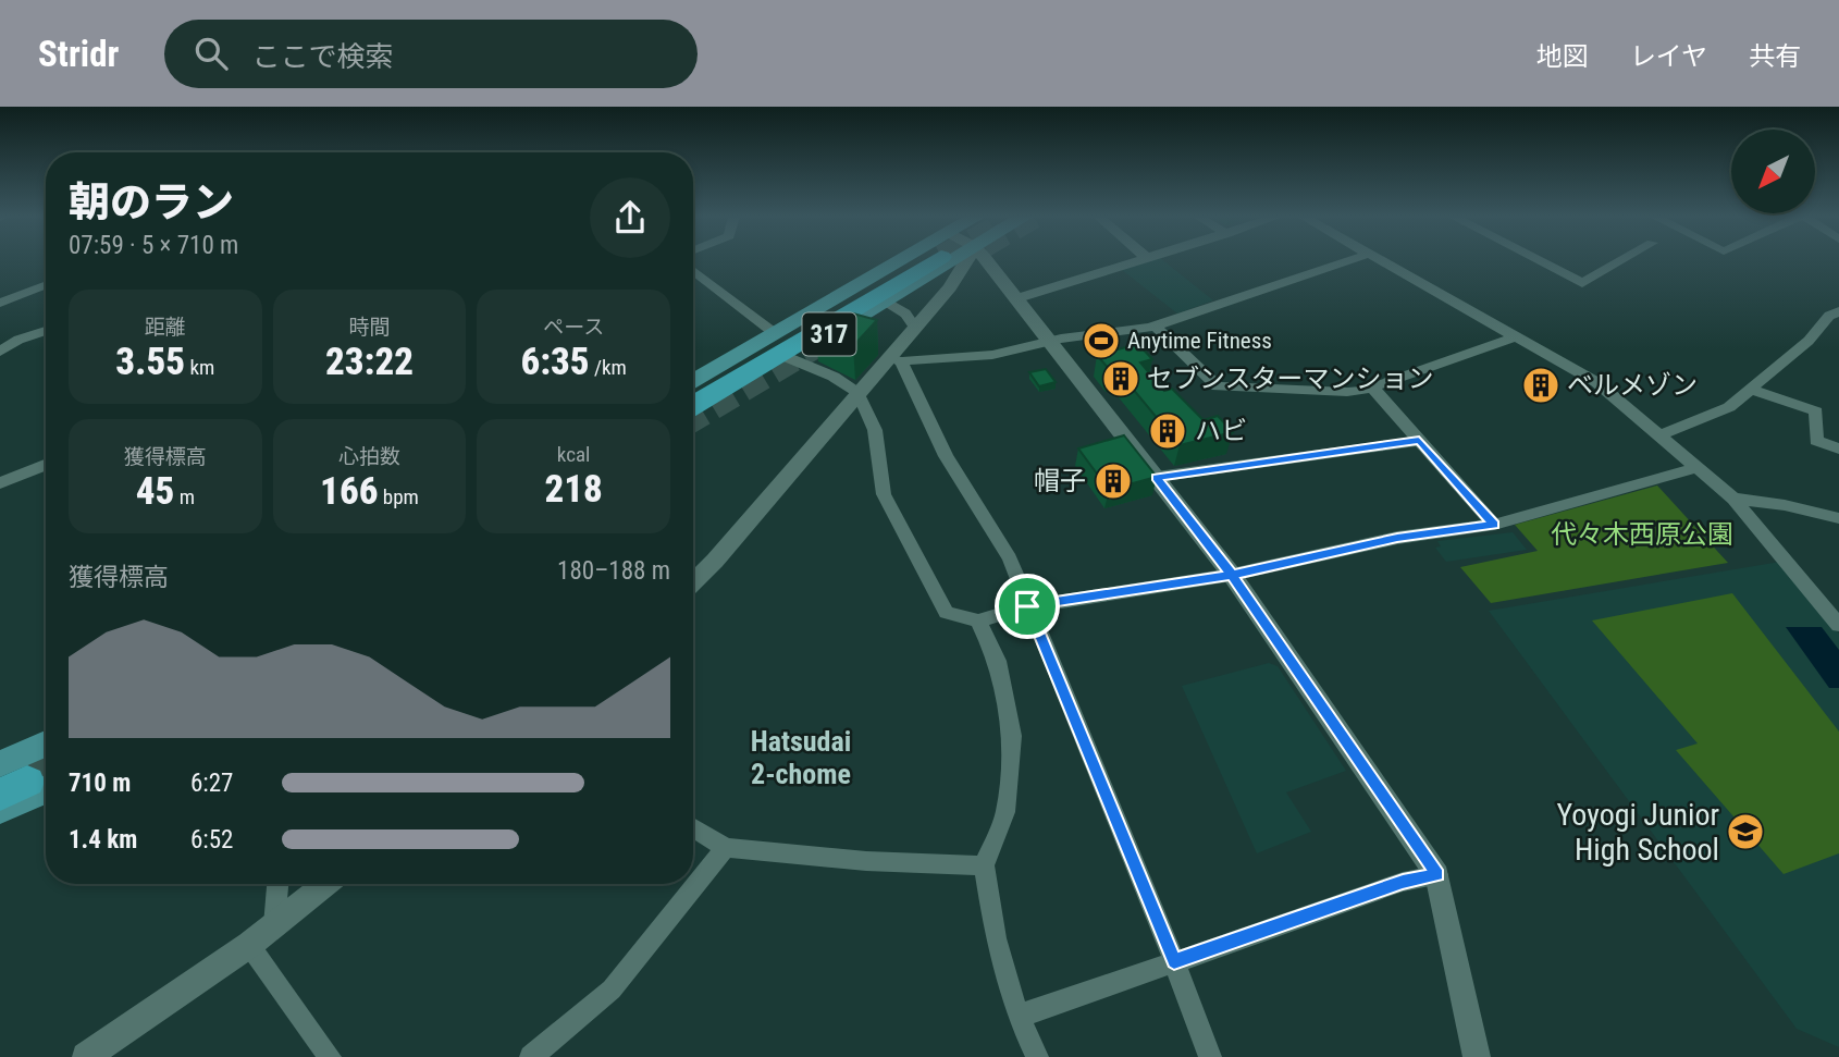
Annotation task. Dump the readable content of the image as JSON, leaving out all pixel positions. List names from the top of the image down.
{
  "streets": {
    "main road": ["317"]
  },
  "districts": ["Hatsudai 2-chome"],
  "parks": ["代々木西原公園"],
  "places": {
    "sports": ["Anytime Fitness"],
    "building": [
      "セブンスターマンション",
      "ベルメゾン",
      "ハビ",
      "帽子"
    ],
    "school or university": ["Yoyogi Junior High School"]
  },
  "north": "bottom left",
  "page": {
    "header": "Stridr",
    "search": "ここで検索",
    "nav": ["地図", "レイヤ", "共有"],
    "heading": ["朝のラン", "07:59 · 5 × 710 m"],
    "stats": [
      ["距離", "3.55 km"],
      ["時間", "23:22"],
      ["ペース", "6:35 /km"],
      ["獲得標高", "45 m"],
      ["心拍数", "166 bpm"],
      ["kcal", "218"]
    ],
    "chart": ["獲得標高", "180–188 m"],
    "list": [
      {
        "name": "710 m",
        "note": "6:27"
      },
      {
        "name": "1.4 km",
        "note": "6:52"
      }
    ]
  }
}
